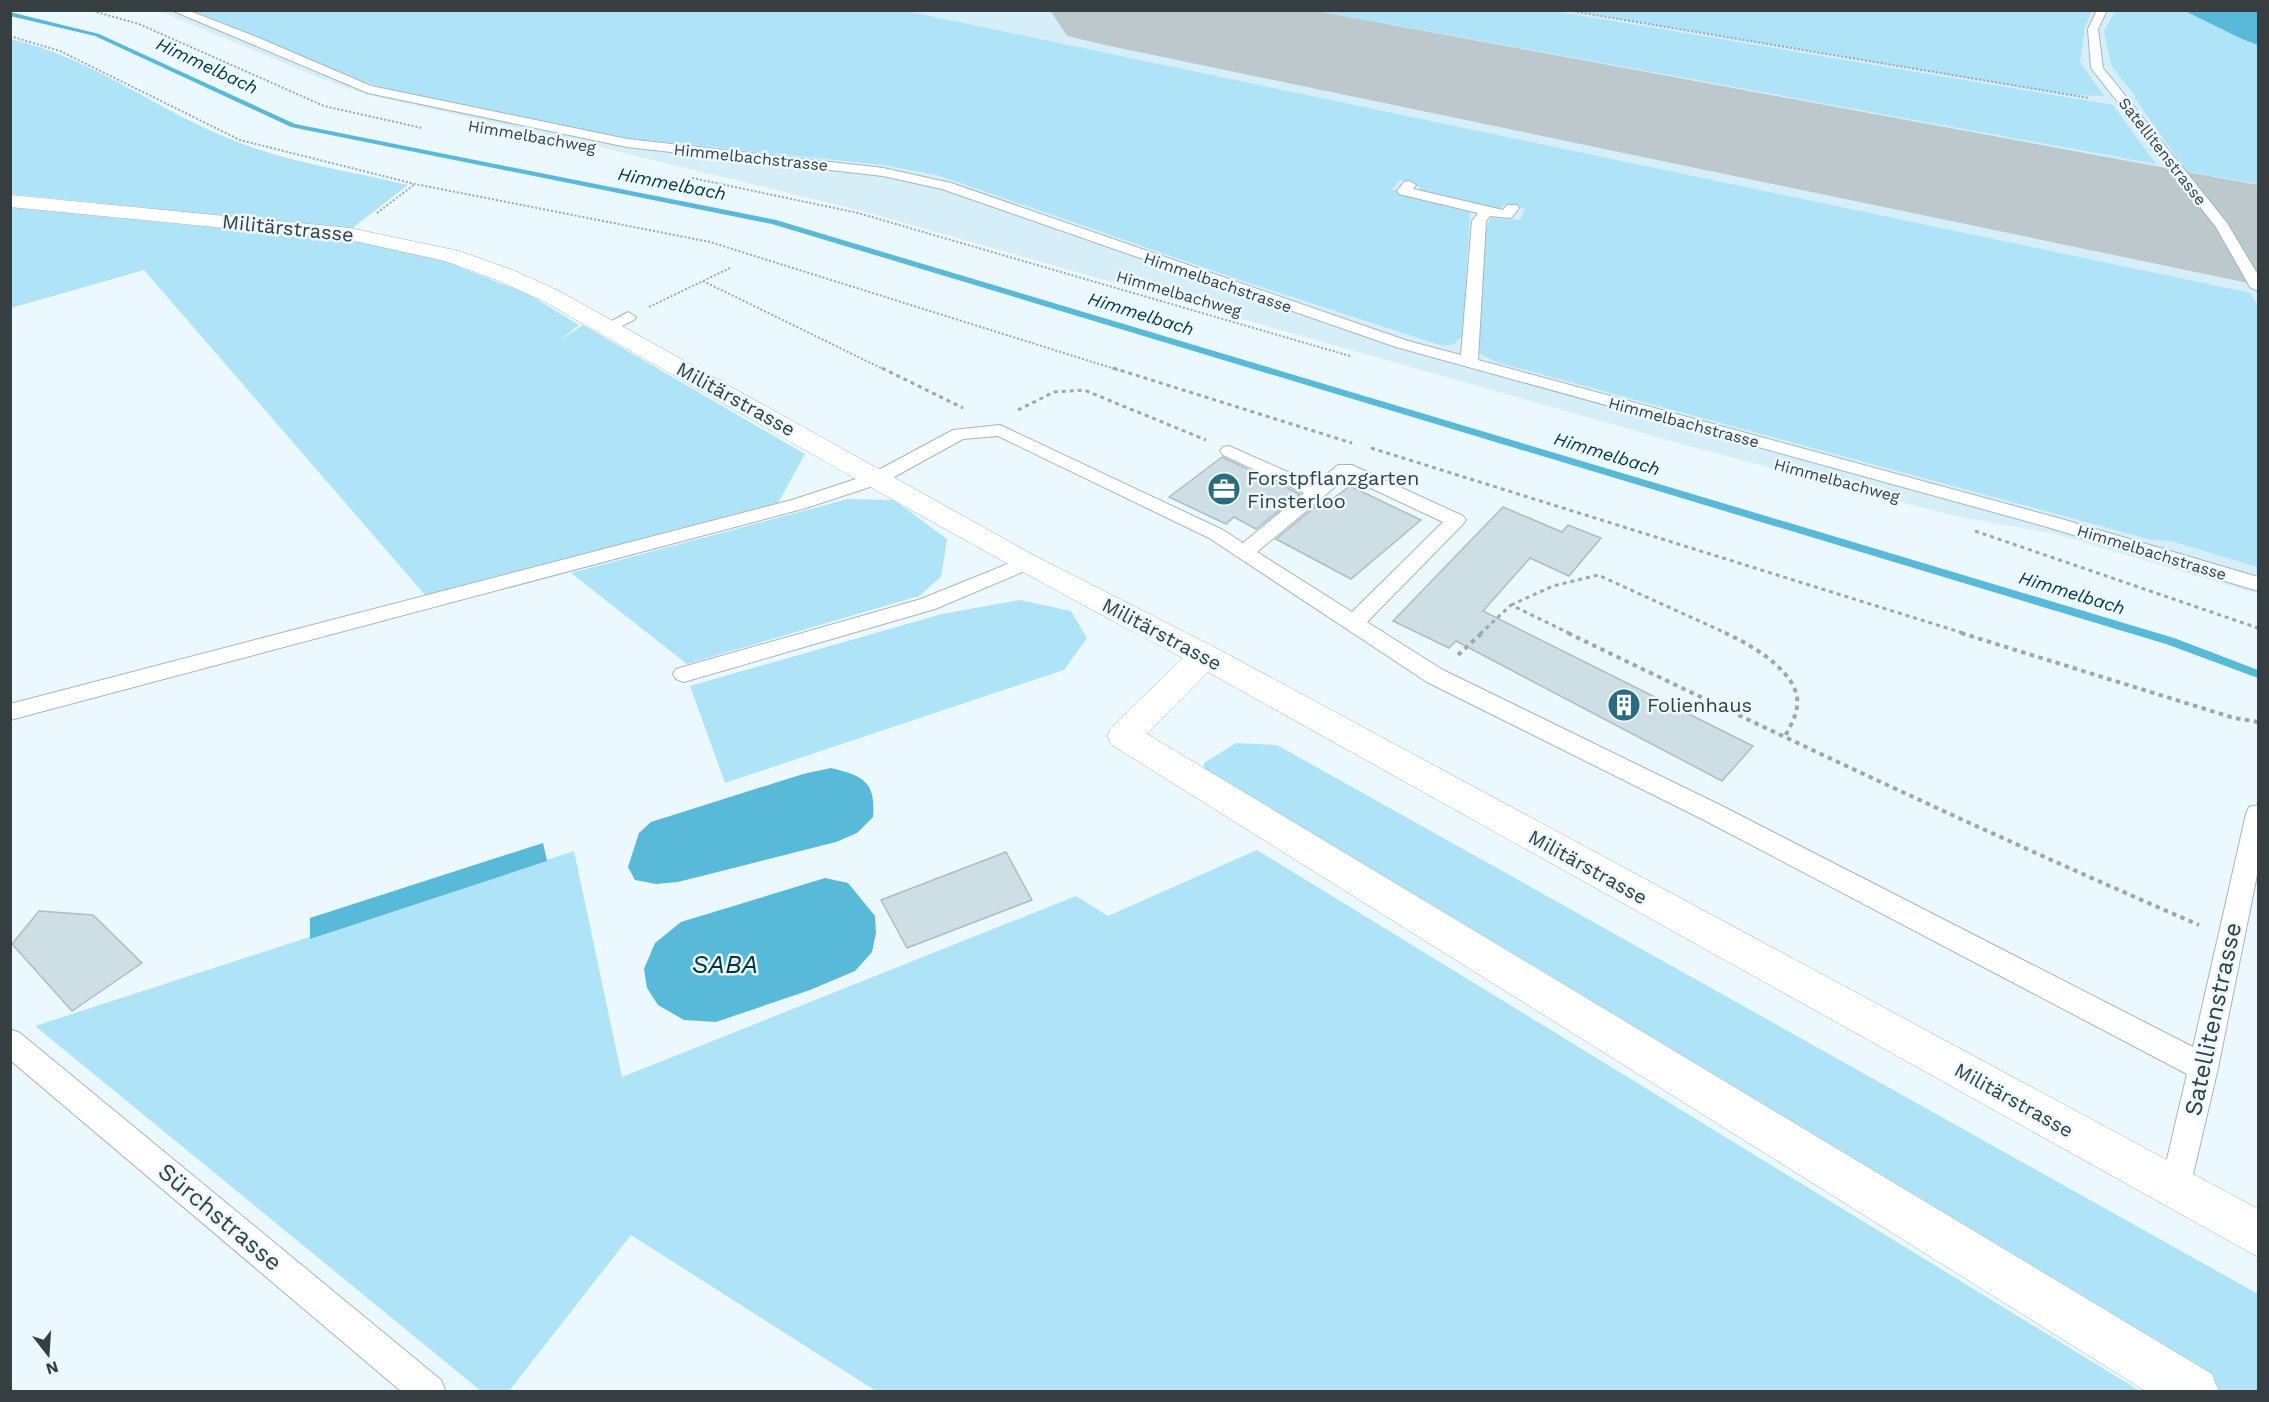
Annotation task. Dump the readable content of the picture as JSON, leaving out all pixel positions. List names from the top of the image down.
{
  "streets": {
    "street": ["Militärstrasse"],
    "lane": ["Satellitenstrasse", "Himmelbachstrasse", "Sürchstrasse"],
    "path": ["Himmelbachweg"]
  },
  "crossings": [
    ["Satellitenstrasse", "Militärstrasse"]
  ],
  "water": ["Himmelbach", "SABA"],
  "places": {
    "office": ["Forstpflanzgarten Finsterloo"],
    "building": ["Folienhaus"]
  },
  "north": "bottom"
}
